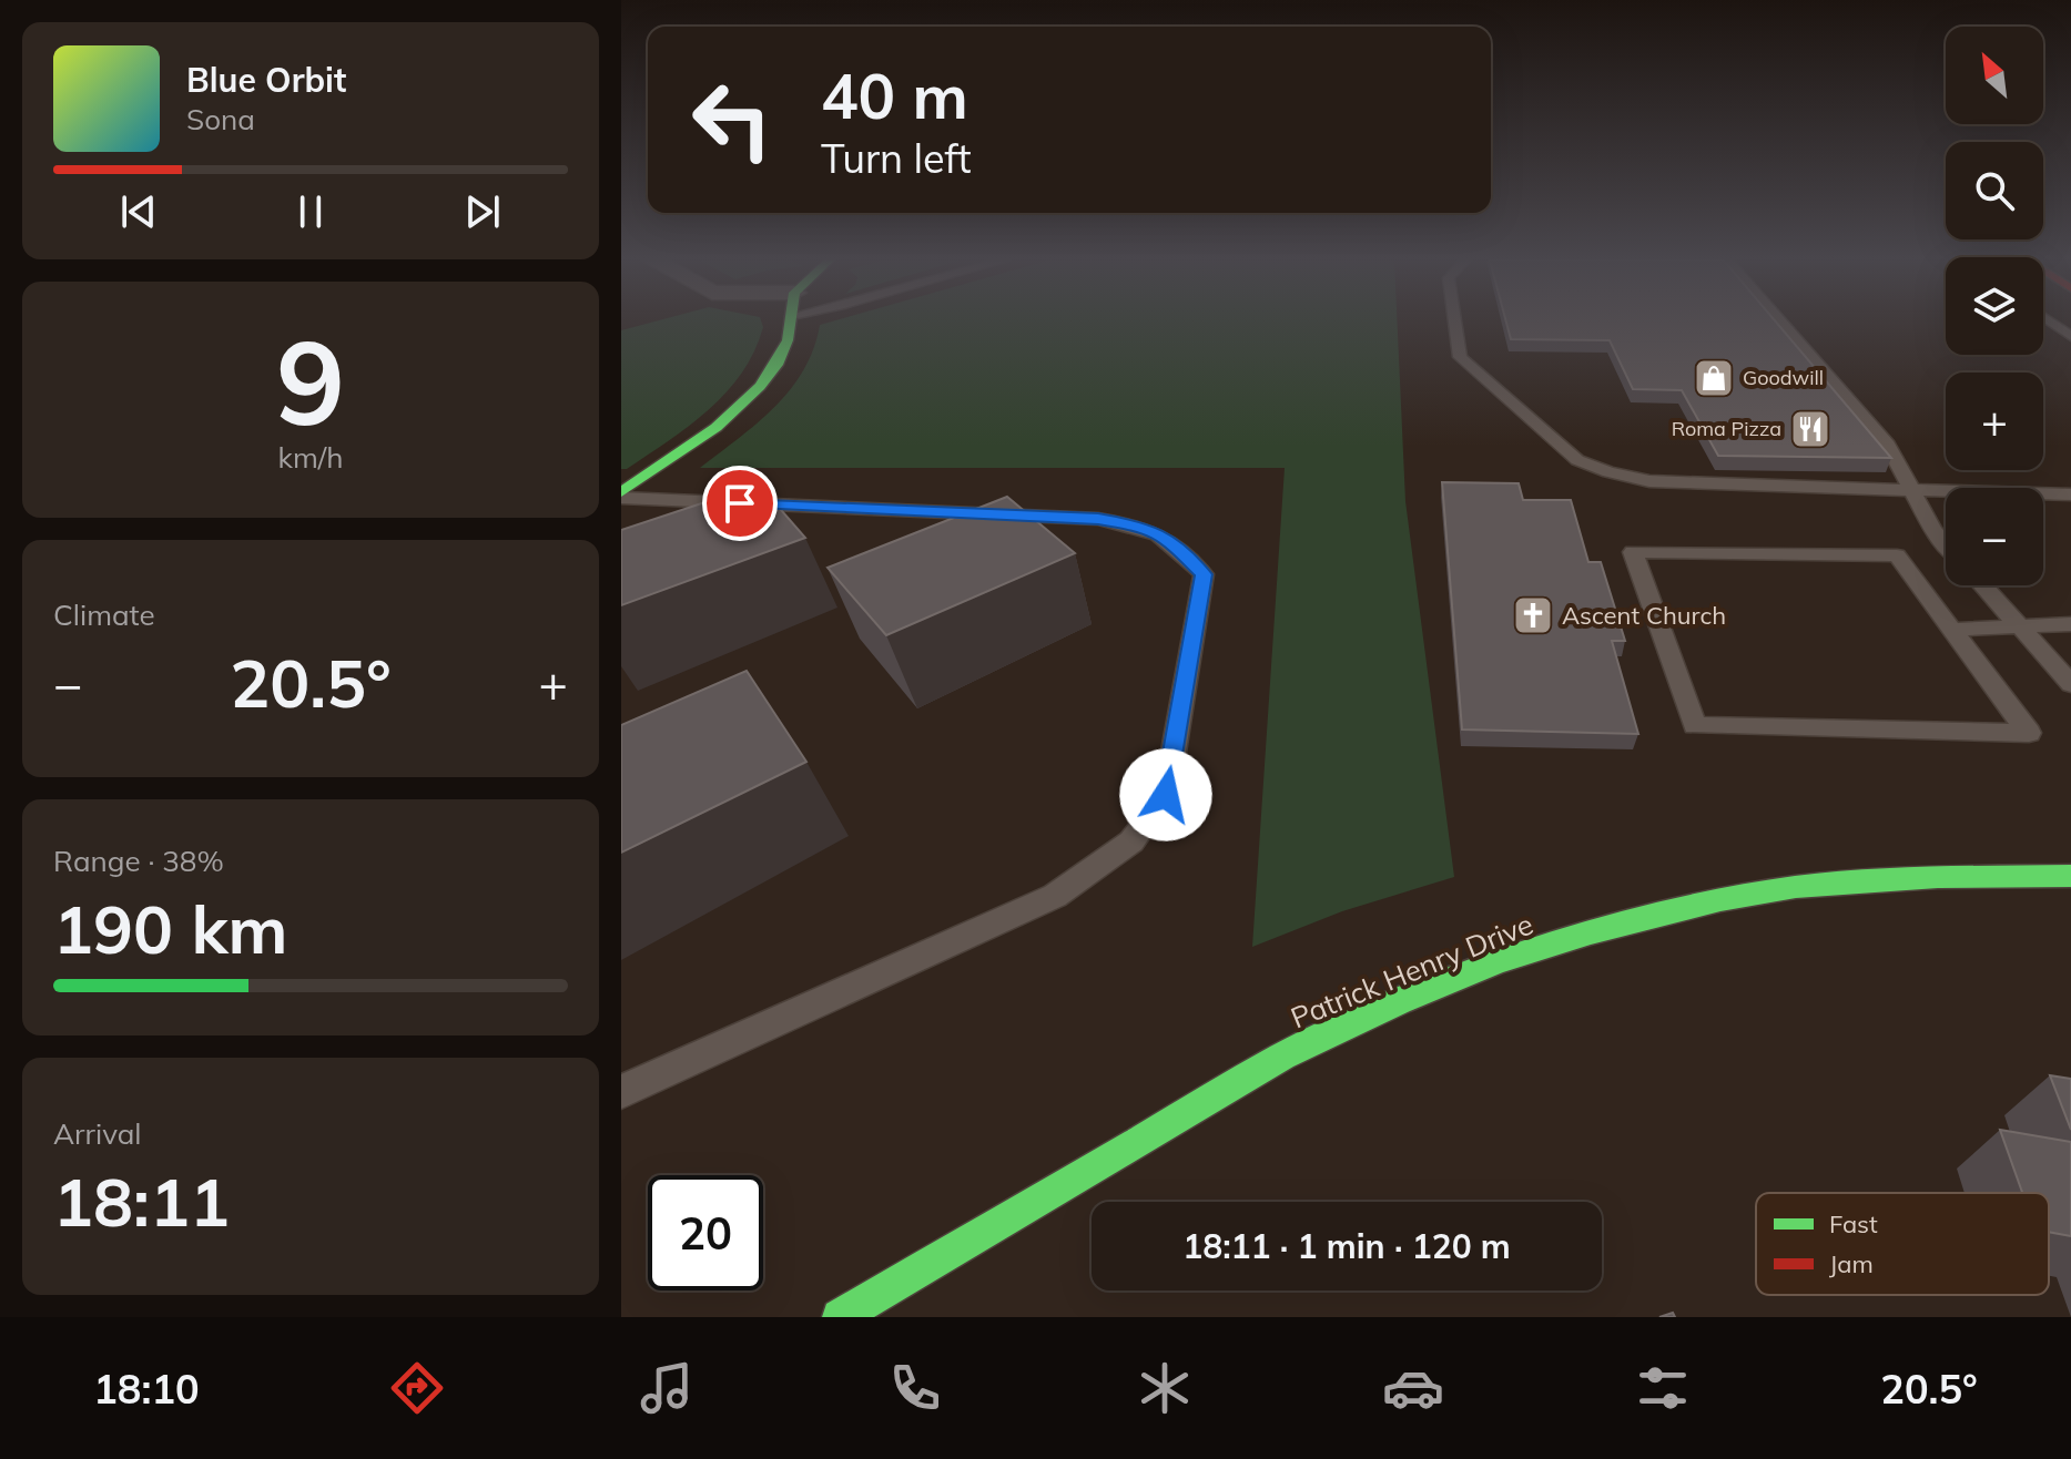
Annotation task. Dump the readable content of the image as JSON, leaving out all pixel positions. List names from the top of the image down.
{
  "streets": {
    "main road": ["Patrick Henry Drive"]
  },
  "places": {
    "shop": ["Goodwill"],
    "restaurant": ["Roma Pizza"],
    "church": ["Ascent Church"]
  },
  "legend": ["Fast", "Jam"],
  "north": "top left",
  "page": {
    "map_buttons": ["+", "−"],
    "turn": ["40 m", "Turn left"],
    "song": ["Blue Orbit", "Sona"],
    "tile": [
      ["9", "km/h"],
      "Climate",
      ["Range · 38%", "190 km"],
      ["Arrival", "18:11"]
    ],
    "heat": ["−", "20.5°", "+"],
    "limit": "20",
    "trip": "18:11 · 1 min · 120 m",
    "tabs": ["18:10", "20.5°"]
  }
}
